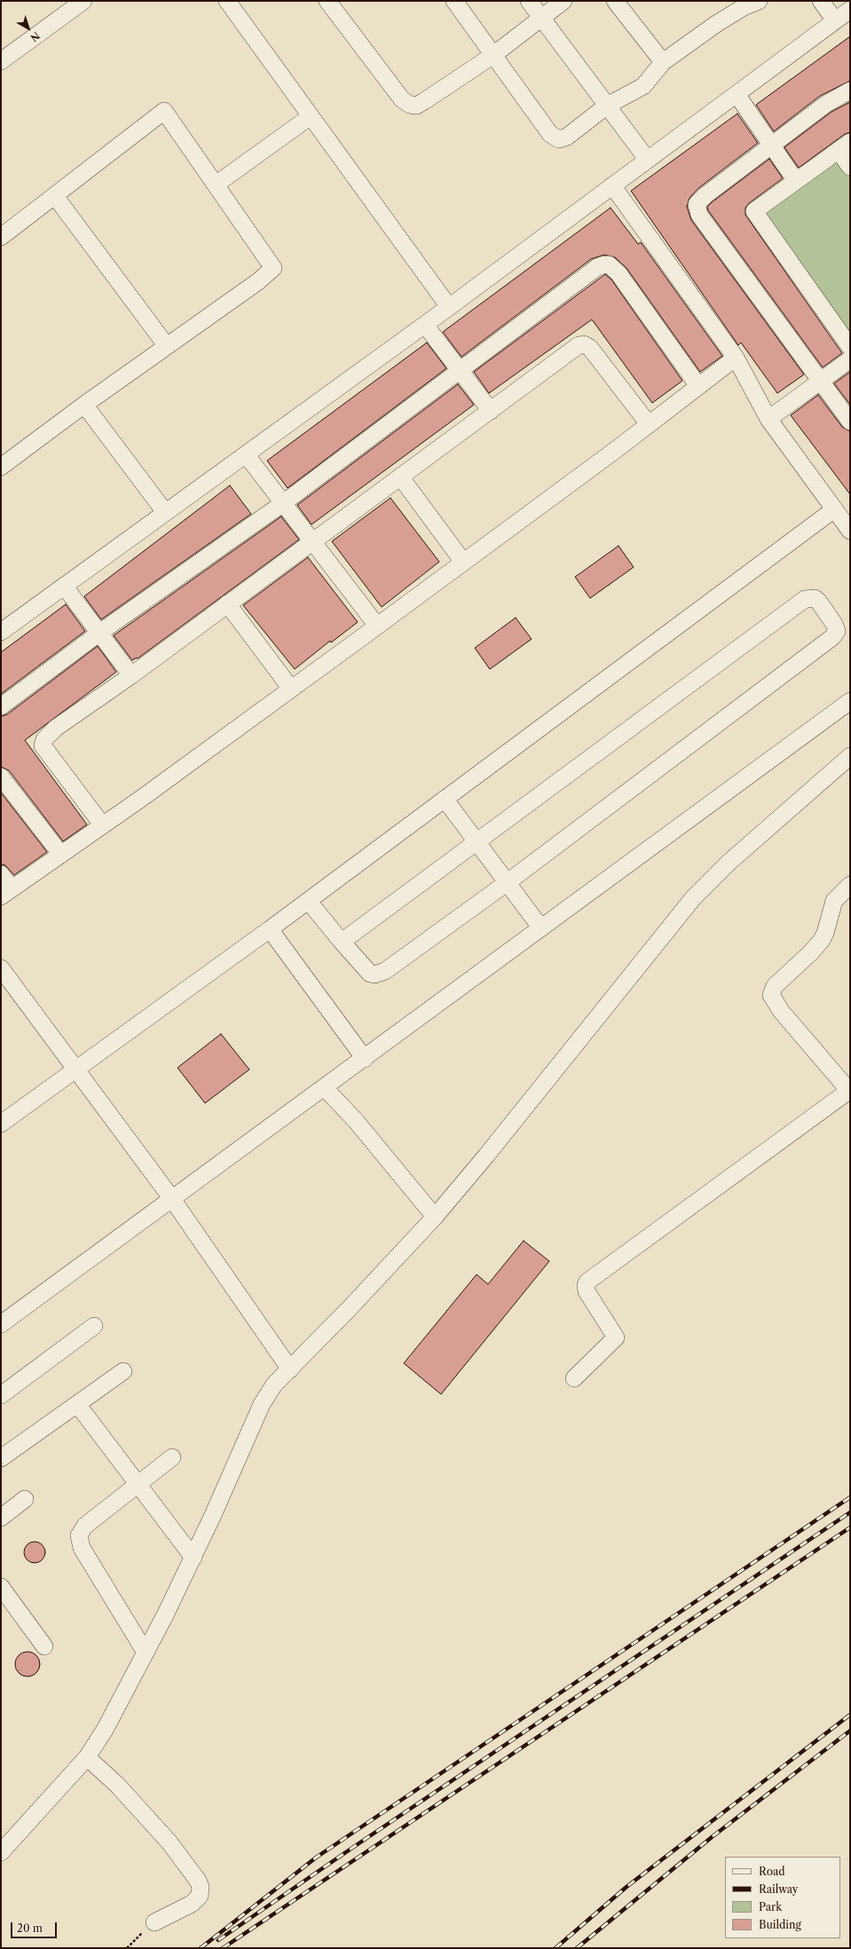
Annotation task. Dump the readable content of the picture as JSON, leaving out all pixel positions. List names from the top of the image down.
{
  "legend": [
    "Road",
    "Railway",
    "Park",
    "Building"
  ],
  "scale_bar": "20 m",
  "north": "bottom right"
}
